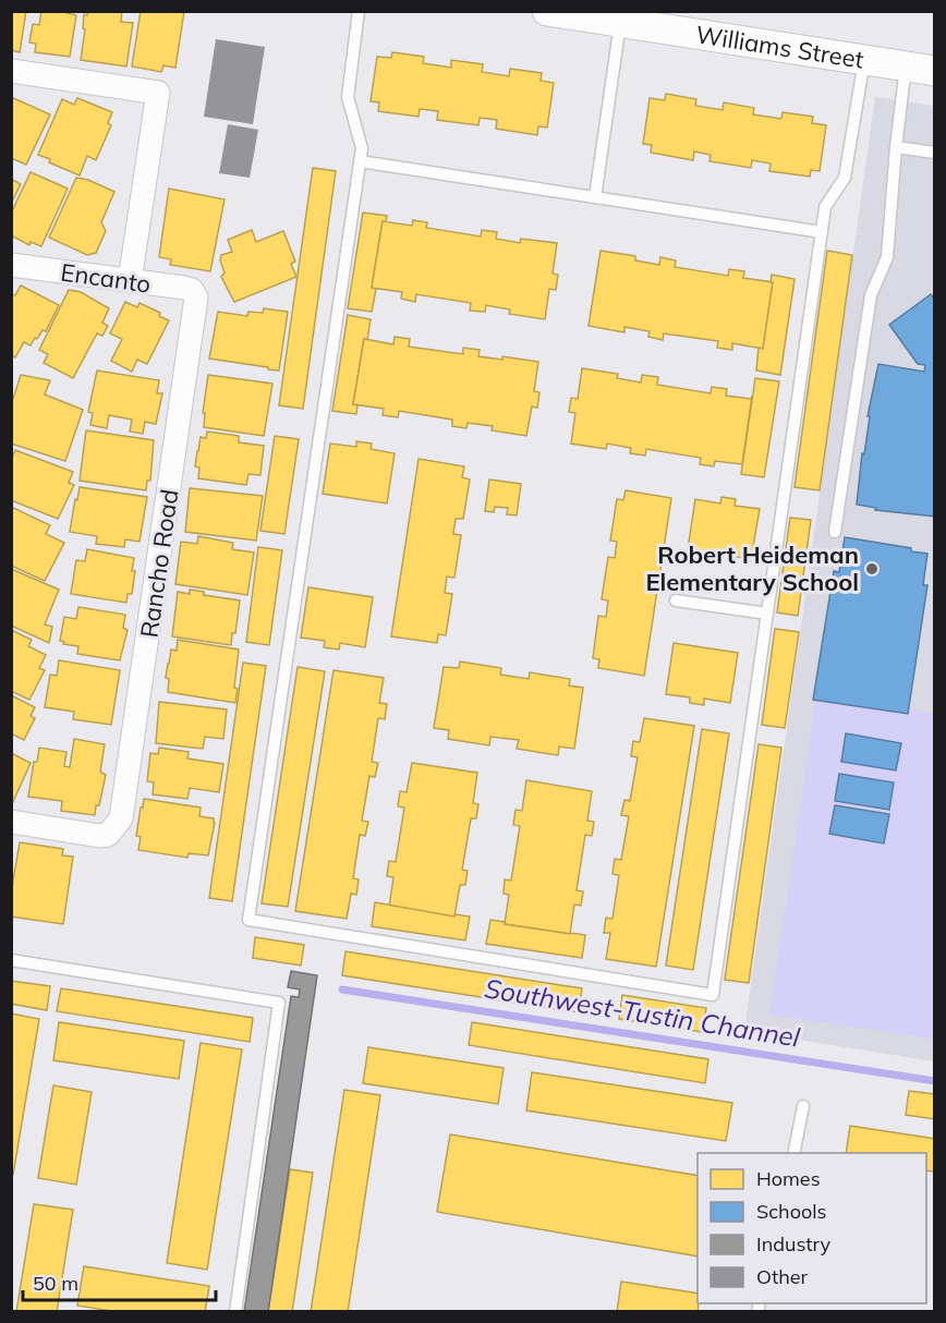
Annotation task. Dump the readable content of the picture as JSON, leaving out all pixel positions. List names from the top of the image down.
{
  "streets": {
    "street": ["Williams Street", "Encanto", "Rancho Road"]
  },
  "crossings": [
    ["Encanto", "Rancho Road"]
  ],
  "water": ["Southwest-Tustin Channel"],
  "places": ["Robert Heideman Elementary School"],
  "legend": [
    "Homes",
    "Schools",
    "Industry",
    "Other"
  ],
  "scale_bar": "50 m"
}
